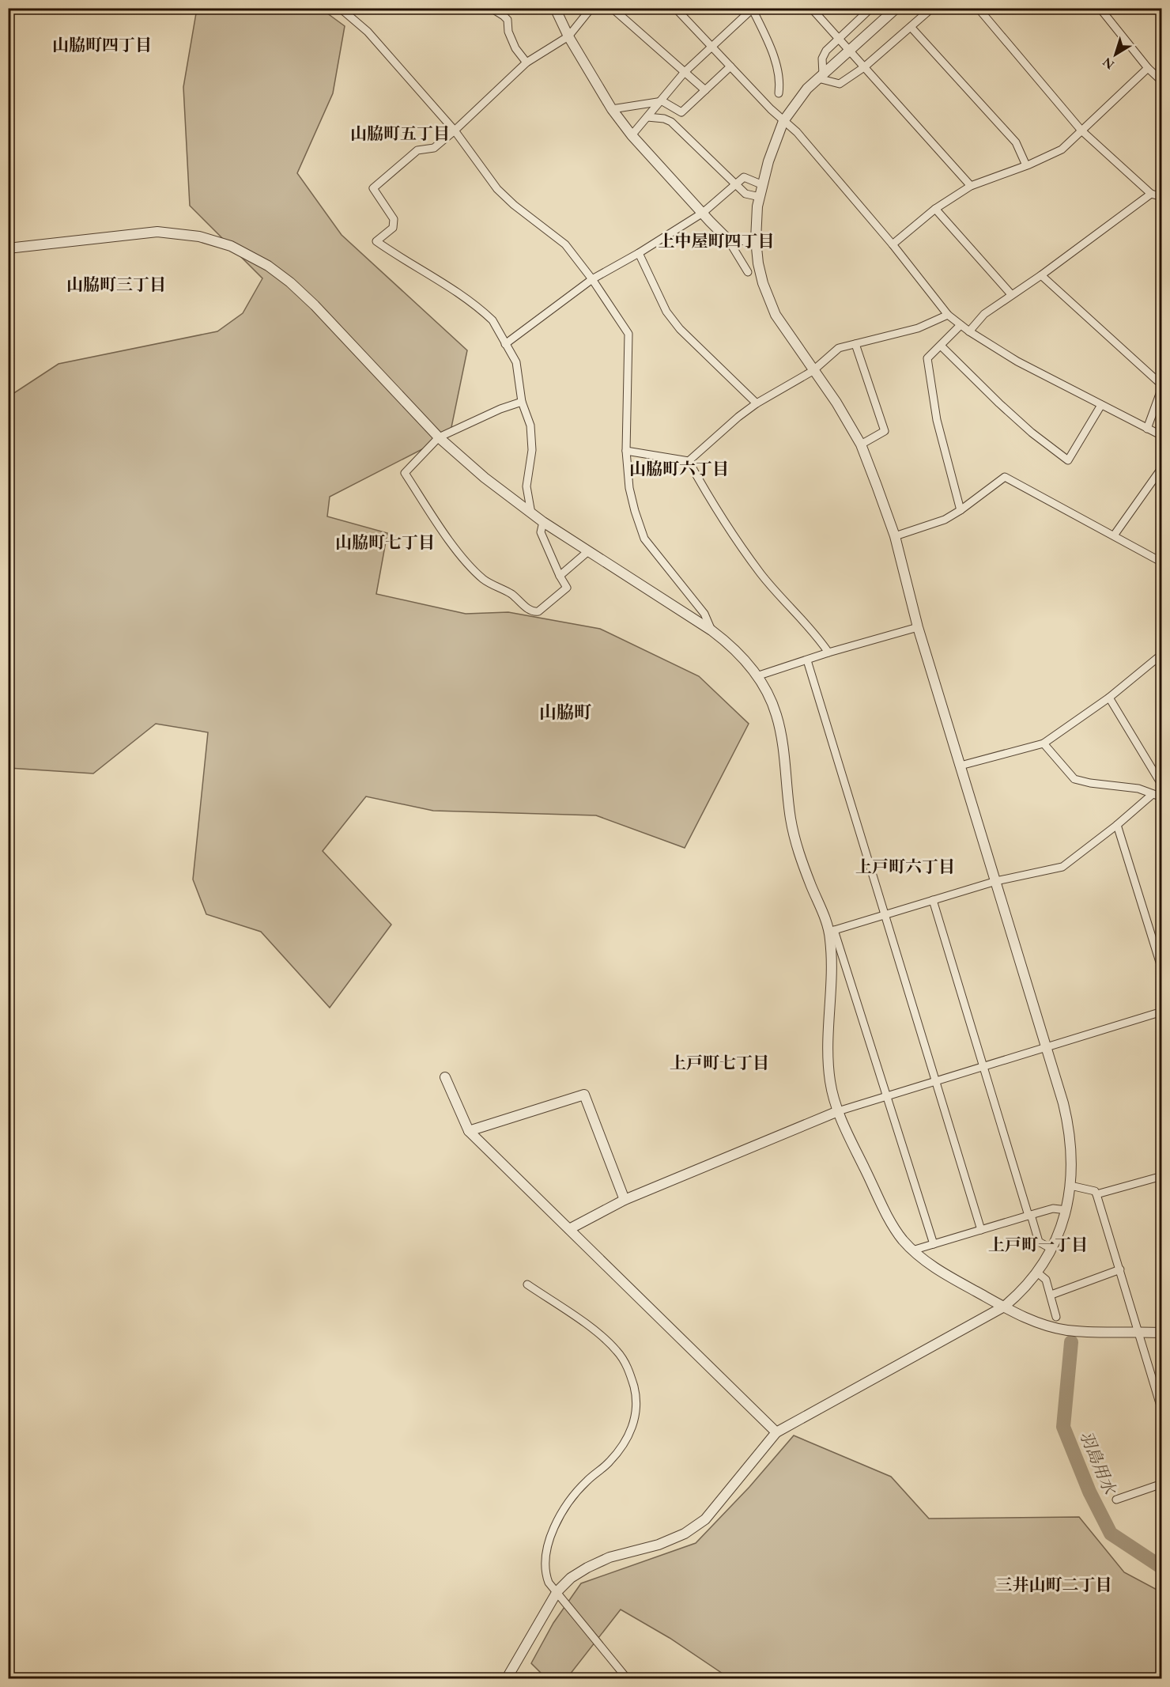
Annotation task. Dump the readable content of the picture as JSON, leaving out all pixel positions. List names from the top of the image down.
{
  "districts": [
    "山脇町四丁目",
    "山脇町五丁目",
    "上中屋町四丁目",
    "山脇町三丁目",
    "山脇町六丁目",
    "山脇町七丁目",
    "山脇町",
    "上戸町六丁目",
    "上戸町七丁目",
    "上戸町一丁目",
    "三井山町二丁目"
  ],
  "water": ["羽島用水"],
  "north": "bottom left"
}
